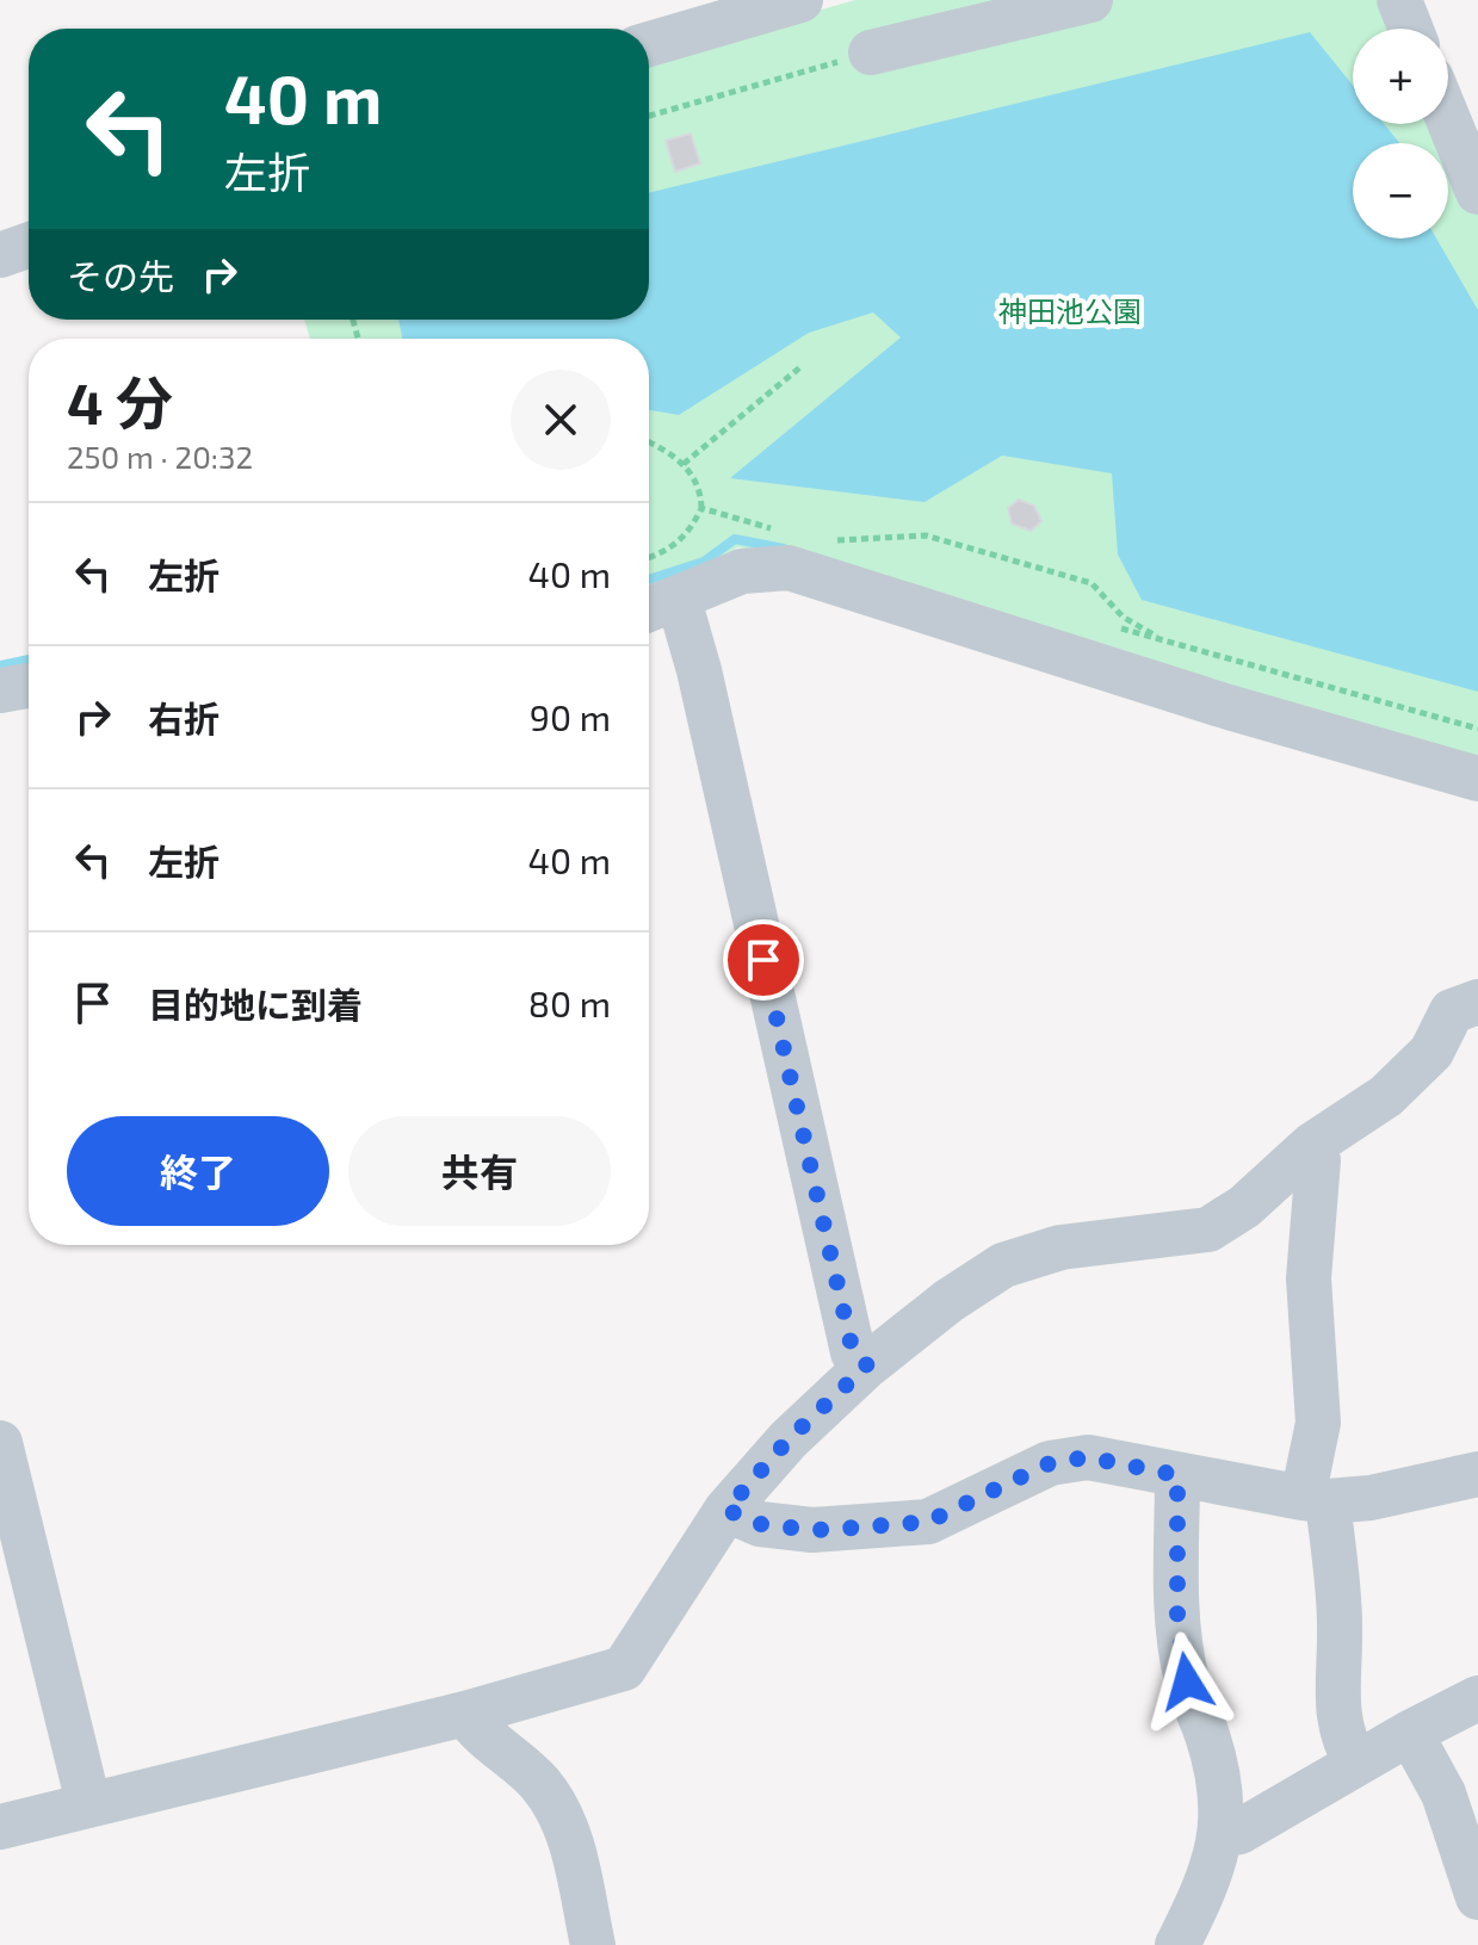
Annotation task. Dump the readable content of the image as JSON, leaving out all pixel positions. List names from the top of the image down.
{
  "parks": ["神田池公園"],
  "page": {
    "map_buttons": ["+", "−"],
    "turn": ["40 m", "左折"],
    "then": "その先",
    "heading": ["4 分", "250 m · 20:32"],
    "list": [
      {
        "name": "左折",
        "value": "40 m"
      },
      {
        "name": "右折",
        "value": "90 m"
      },
      {
        "name": "左折",
        "value": "40 m"
      },
      {
        "name": "目的地に到着",
        "value": "80 m"
      }
    ],
    "buttons": ["終了", "共有"]
  }
}
